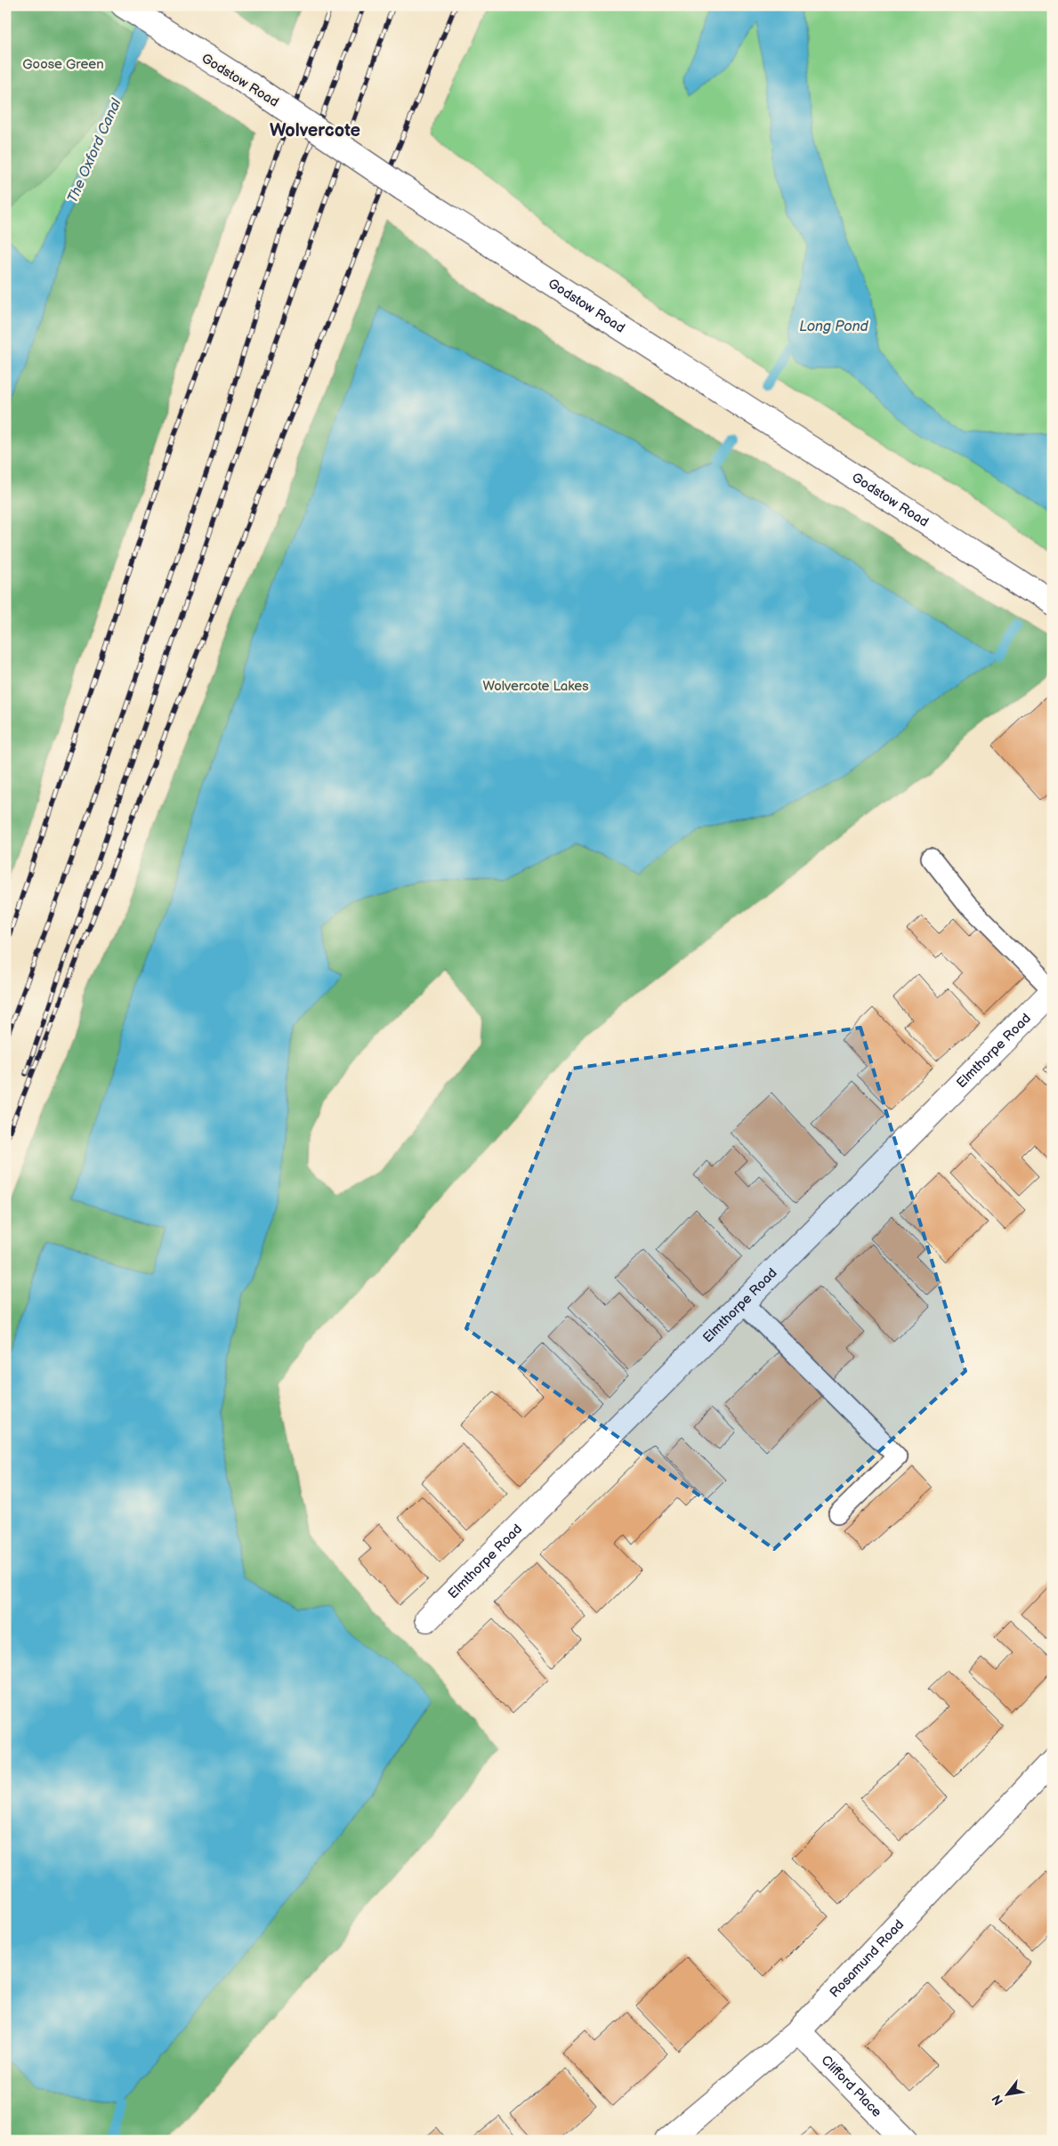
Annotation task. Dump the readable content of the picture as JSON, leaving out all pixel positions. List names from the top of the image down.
{
  "streets": {
    "street": [
      "Godstow Road",
      "Elmthorpe Road",
      "Rosamund Road",
      "Clifford Place"
    ]
  },
  "crossings": [
    ["Rosamund Road", "Clifford Place"]
  ],
  "districts": ["Wolvercote"],
  "water": ["The Oxford Canal", "Long Pond"],
  "parks": ["Goose Green", "Wolvercote Lakes"],
  "north": "bottom left"
}
